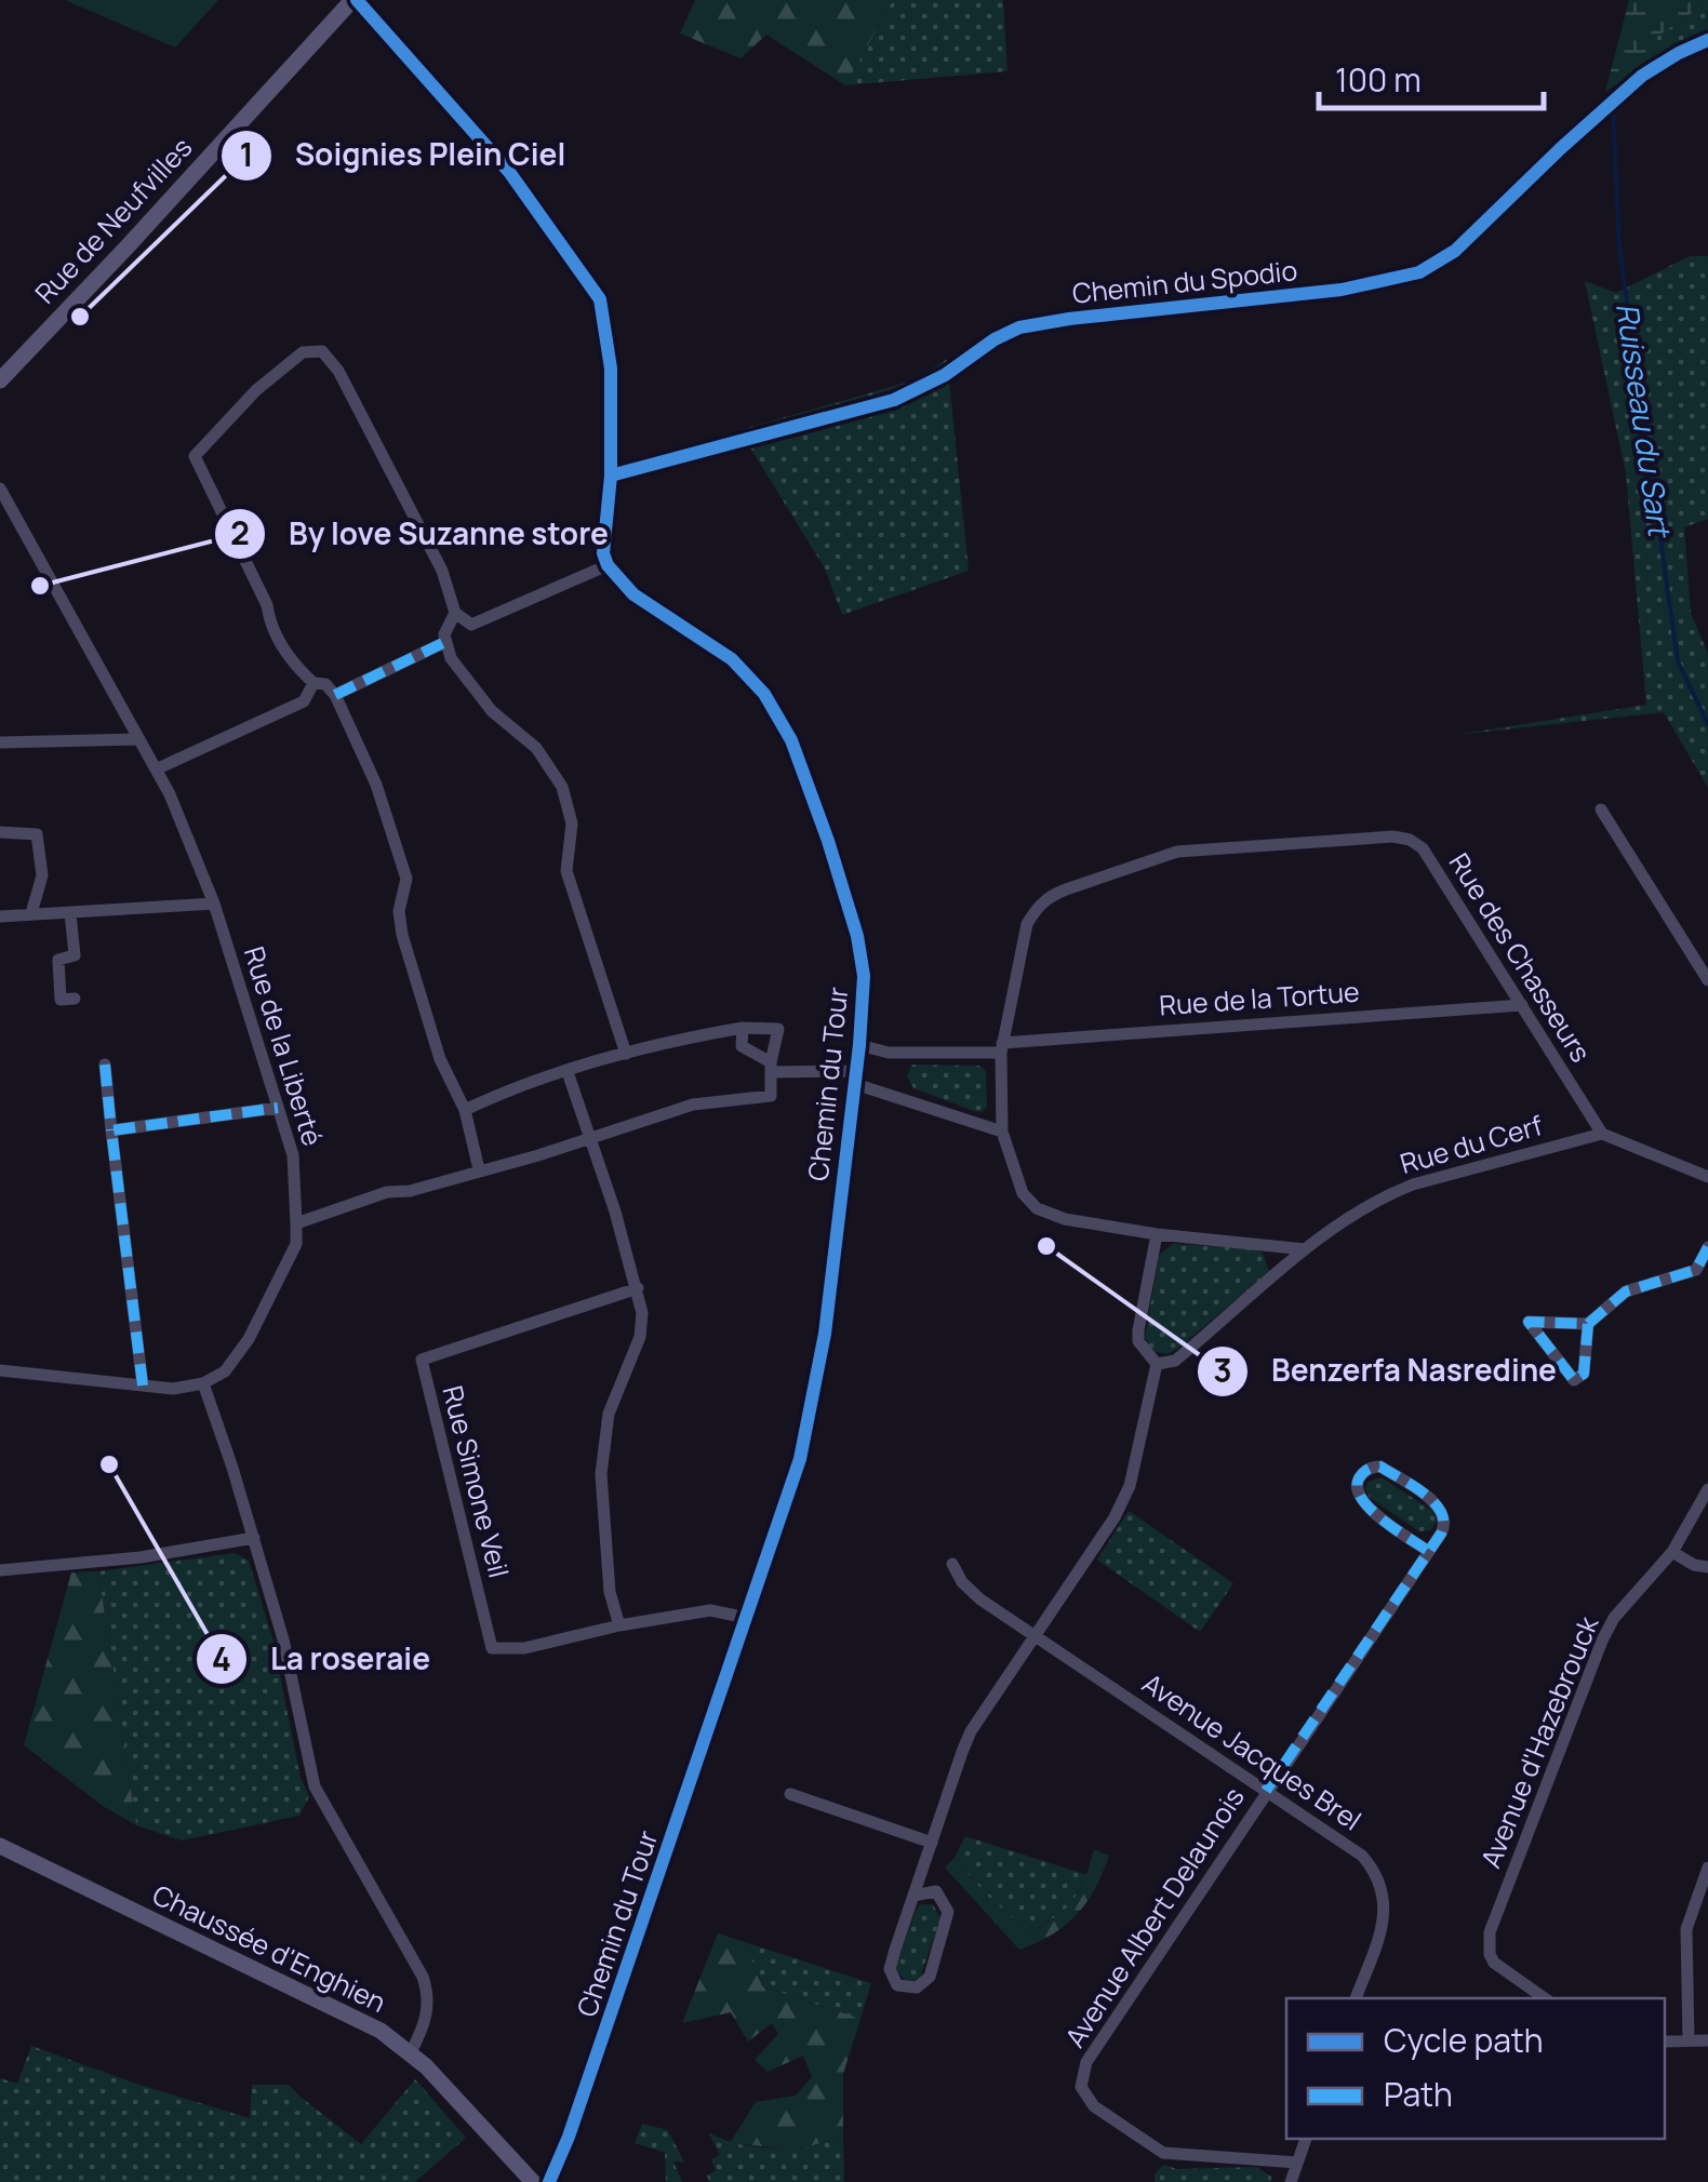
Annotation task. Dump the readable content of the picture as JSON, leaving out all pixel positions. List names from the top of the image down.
{
  "streets": {
    "main road": ["Rue de Neufvilles", "Chaussée d'Enghien"],
    "street": [
      "Chemin du Spodio",
      "Rue des Chasseurs",
      "Rue de la Tortue",
      "Rue de la Liberté",
      "Chemin du Tour",
      "Rue du Cerf",
      "Rue Simone Veil",
      "Avenue d'Hazebrouck",
      "Avenue Jacques Brel",
      "Avenue Albert Delaunois"
    ]
  },
  "crossings": [
    ["Rue des Chasseurs", "Rue de la Tortue"],
    ["Rue des Chasseurs", "Rue du Cerf"],
    ["Rue de la Tortue", "Chemin du Tour"],
    ["Avenue Jacques Brel", "Avenue Albert Delaunois"]
  ],
  "water": ["Ruisseau du Sart"],
  "places": [
    "Soignies Plein Ciel",
    "By love Suzanne store",
    "Benzerfa Nasredine",
    "La roseraie"
  ],
  "legend": ["Cycle path", "Path"],
  "scale_bar": "100 m"
}
